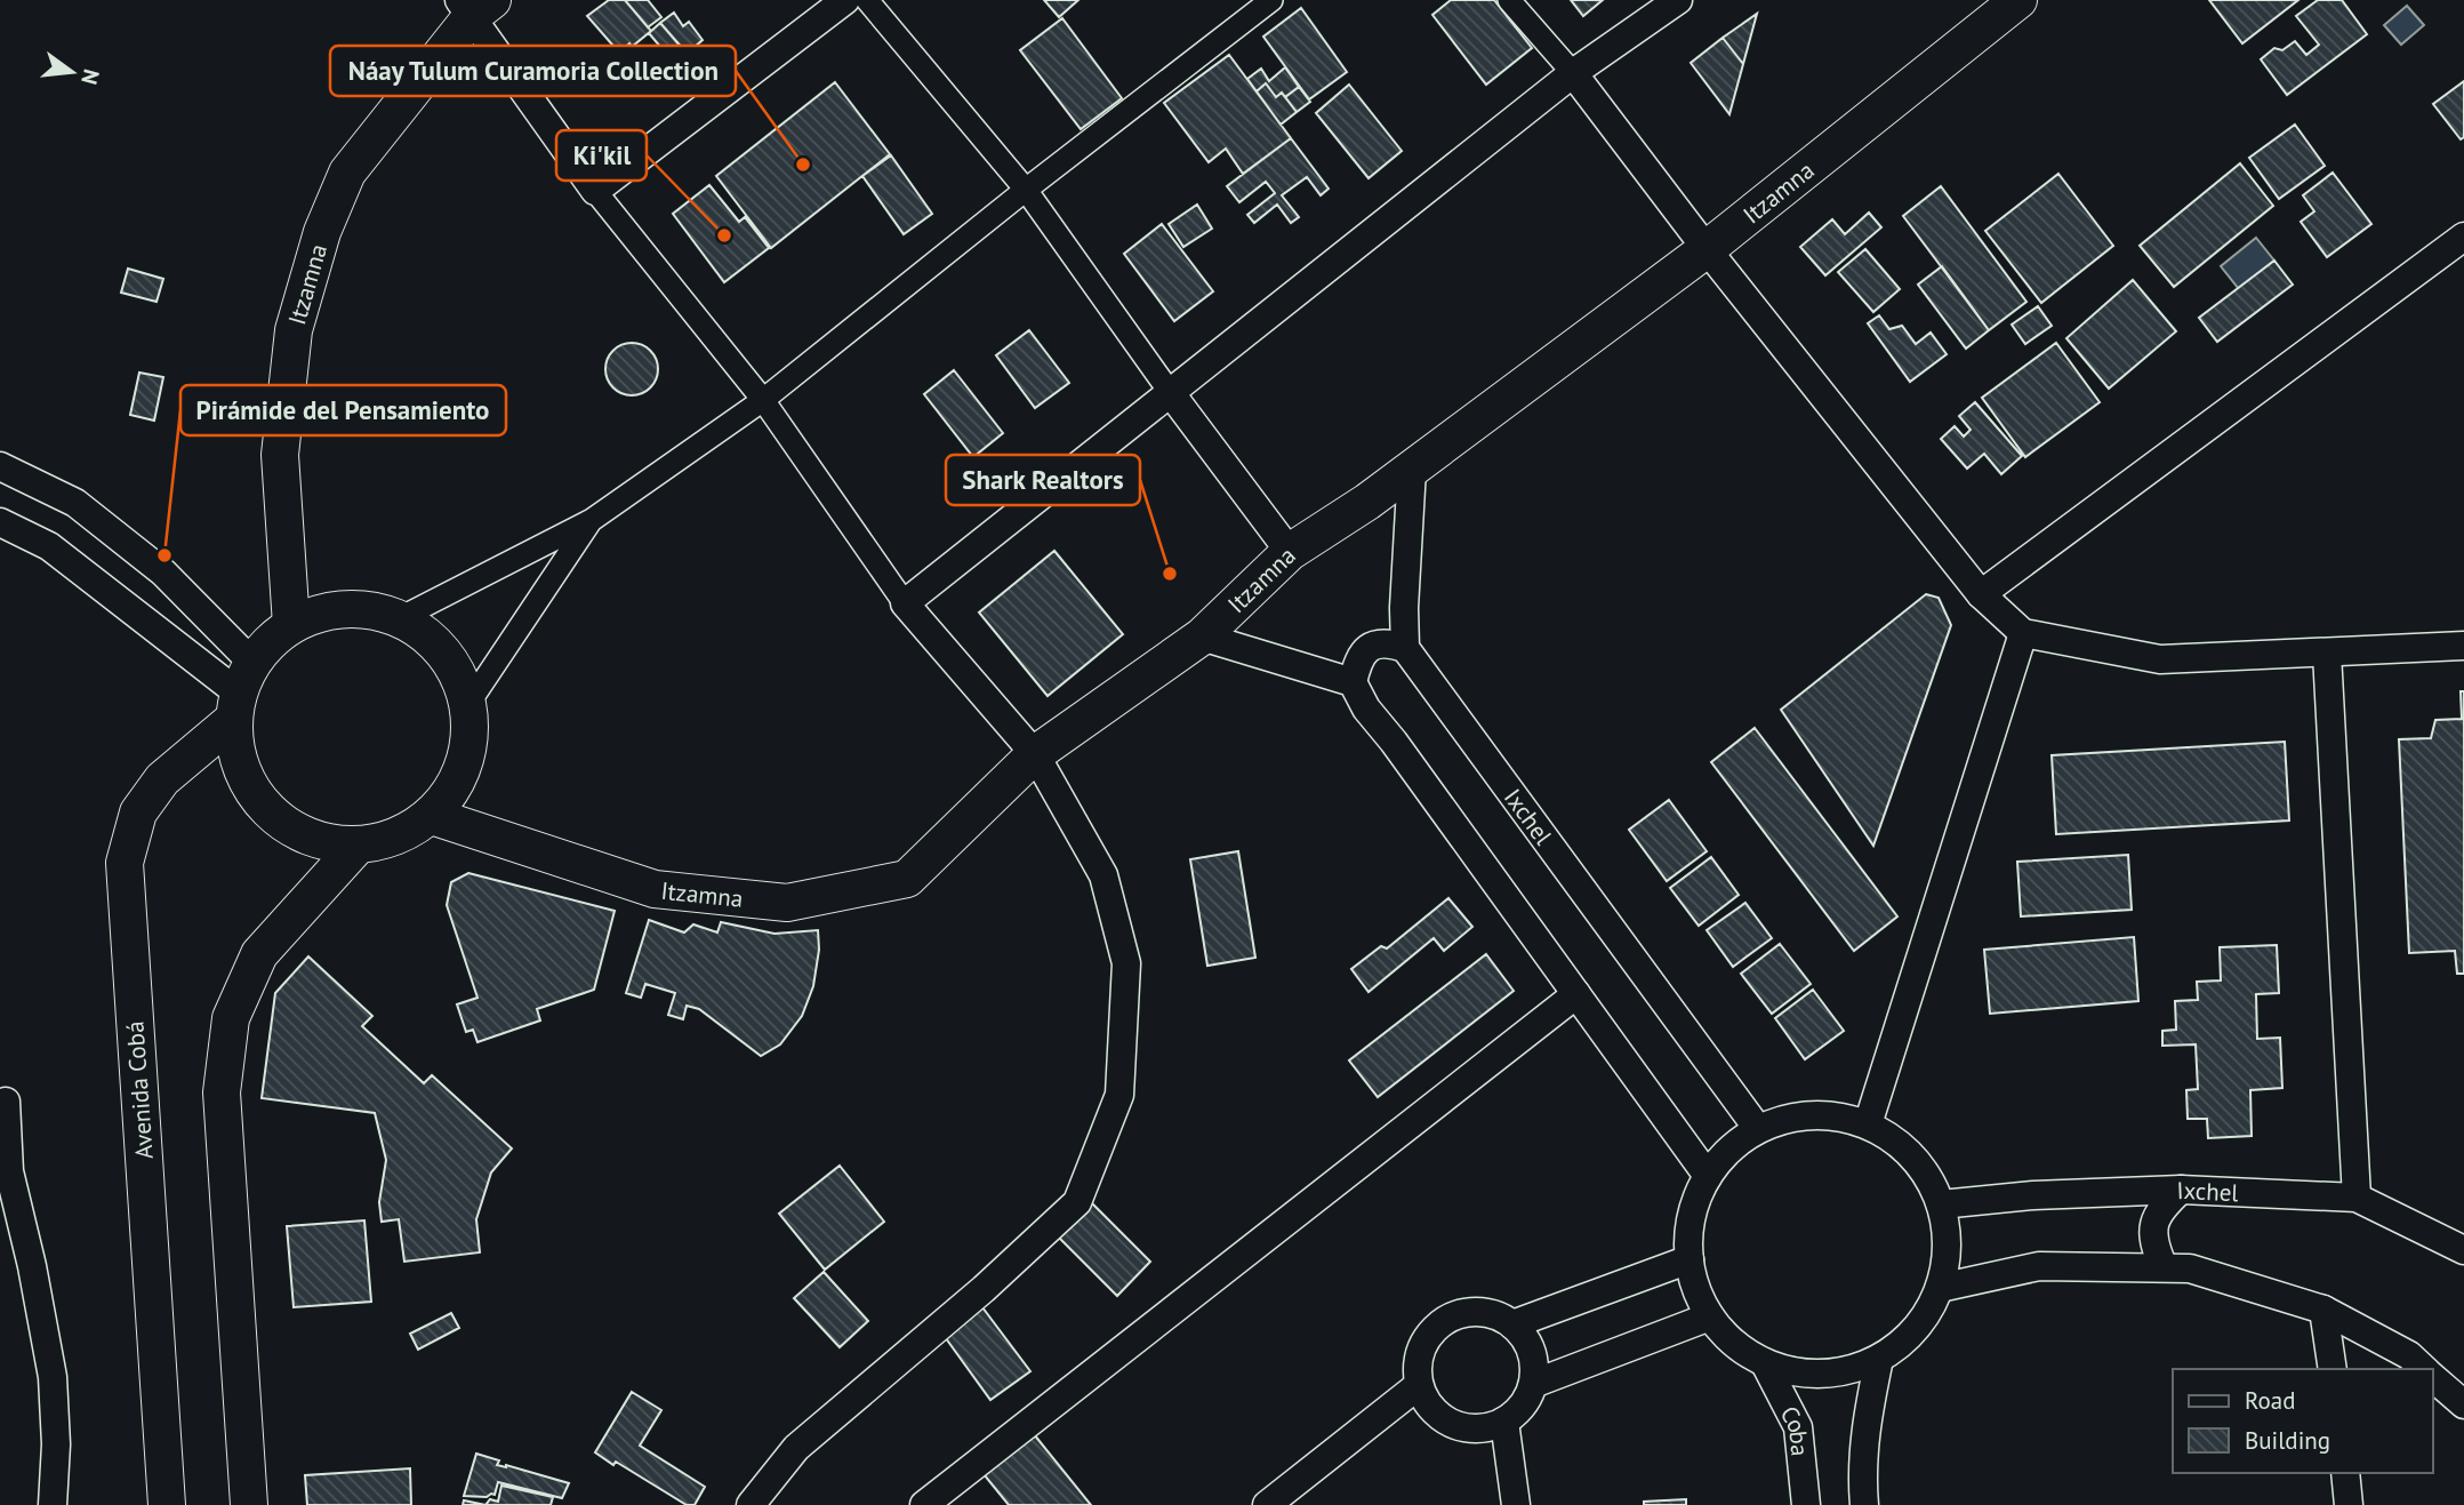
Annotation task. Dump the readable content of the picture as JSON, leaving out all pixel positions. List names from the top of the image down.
{
  "streets": {
    "street": [
      "Itzamna",
      "Ixchel",
      "Avenida Cobá",
      "Coba"
    ]
  },
  "crossings": [
    ["Itzamna", "Avenida Cobá"],
    ["Ixchel", "Coba"]
  ],
  "places": [
    "Náay Tulum Curamoria Collection",
    "Ki'kil",
    "Pirámide del Pensamiento",
    "Shark Realtors"
  ],
  "legend": ["Road", "Building"],
  "north": "right"
}
